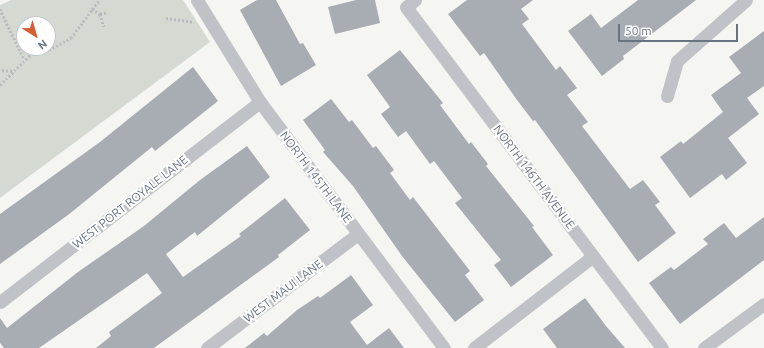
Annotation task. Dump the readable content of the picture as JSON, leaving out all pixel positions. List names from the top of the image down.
{
  "streets": {
    "street": [
      "NORTH 145TH LANE",
      "NORTH 146TH AVENUE",
      "WEST PORT ROYALE LANE",
      "WEST MAUI LANE"
    ]
  },
  "crossings": [
    ["NORTH 145TH LANE", "WEST PORT ROYALE LANE"],
    ["NORTH 145TH LANE", "WEST MAUI LANE"]
  ],
  "scale_bar": "50 m",
  "north": "bottom right"
}
